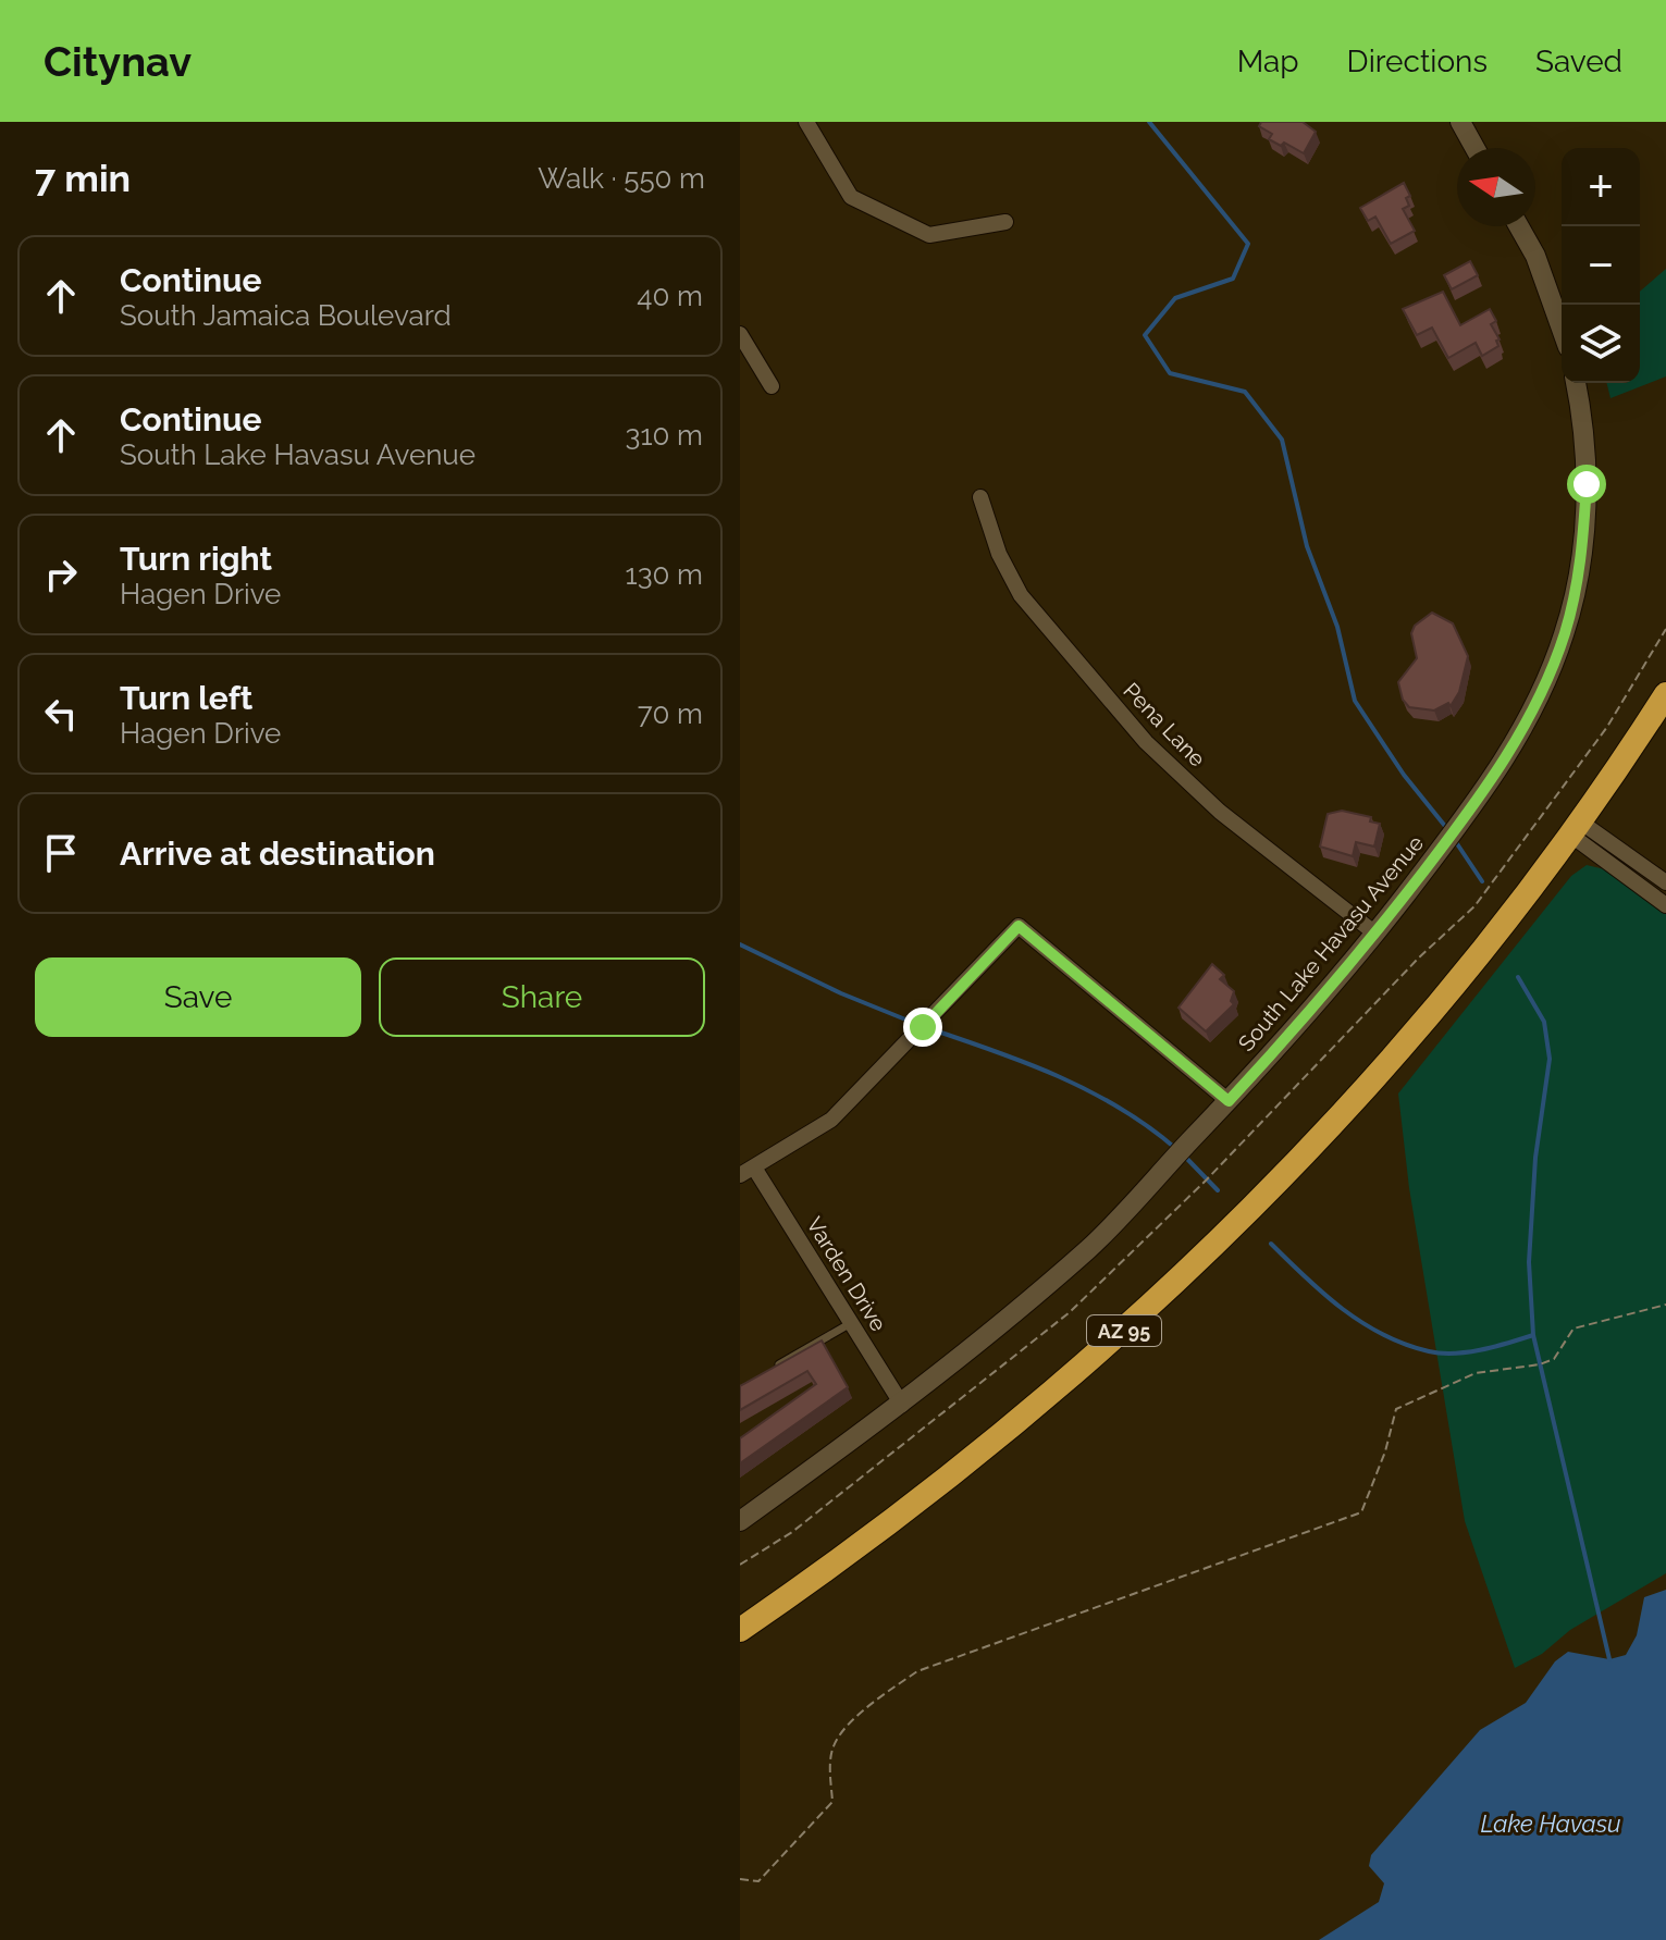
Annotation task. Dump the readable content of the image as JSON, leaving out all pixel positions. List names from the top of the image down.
{
  "streets": {
    "highway": ["AZ 95"],
    "main road": ["South Lake Havasu Avenue"],
    "street": ["Pena Lane", "Varden Drive"]
  },
  "crossings": [
    ["Pena Lane", "South Lake Havasu Avenue"],
    ["South Lake Havasu Avenue", "Varden Drive"]
  ],
  "water": ["Lake Havasu"],
  "north": "left",
  "page": {
    "header": "Citynav",
    "nav": ["Map", "Directions", "Saved"],
    "heading": ["7 min", "Walk · 550 m"],
    "map_buttons": ["+", "−"],
    "list": [
      ["Continue", "South Jamaica Boulevard", "40 m"],
      ["Continue", "South Lake Havasu Avenue", "310 m"],
      ["Turn right", "Hagen Drive", "130 m"],
      ["Turn left", "Hagen Drive", "70 m"],
      "Arrive at destination"
    ],
    "buttons": ["Save", "Share"]
  }
}
